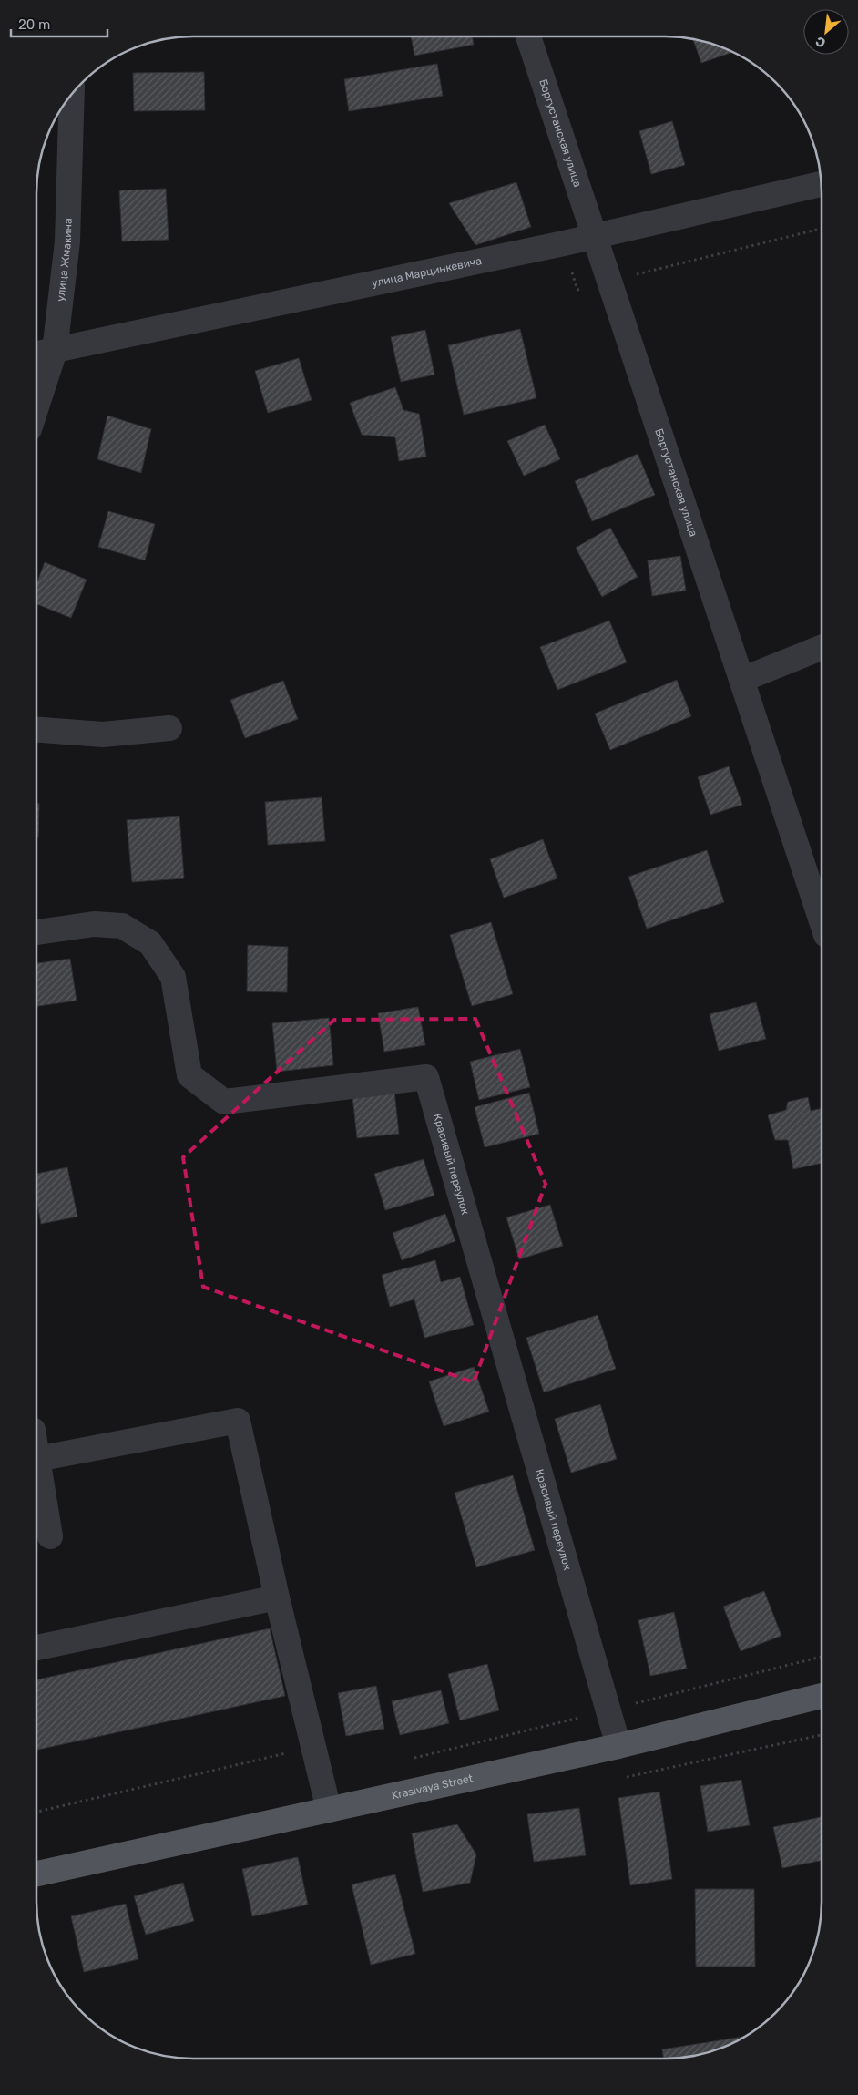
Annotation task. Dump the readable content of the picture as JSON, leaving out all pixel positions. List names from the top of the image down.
{
  "streets": {
    "main road": ["Krasivaya Street"],
    "street": [
      "Боргустанская улица",
      "улица Жмакина",
      "улица Марцинкевича",
      "Красивый переулок"
    ]
  },
  "crossings": [
    ["Боргустанская улица", "улица Марцинкевича"],
    ["улица Жмакина", "улица Марцинкевича"],
    ["Красивый переулок", "Krasivaya Street"]
  ],
  "scale_bar": "20 m",
  "north": "bottom left"
}
